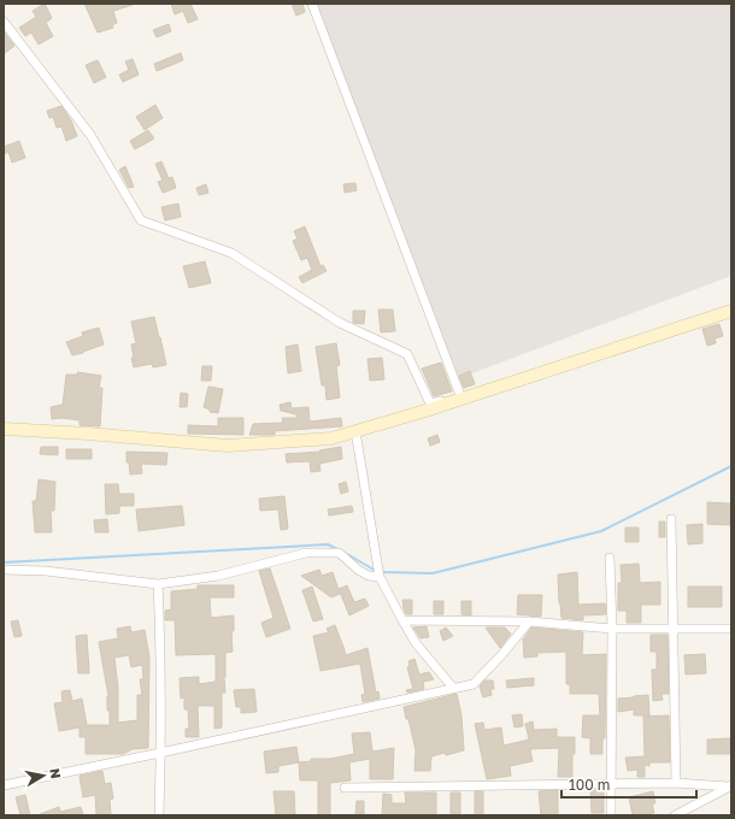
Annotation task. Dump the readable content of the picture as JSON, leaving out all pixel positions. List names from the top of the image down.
{
  "scale_bar": "100 m",
  "north": "right"
}
